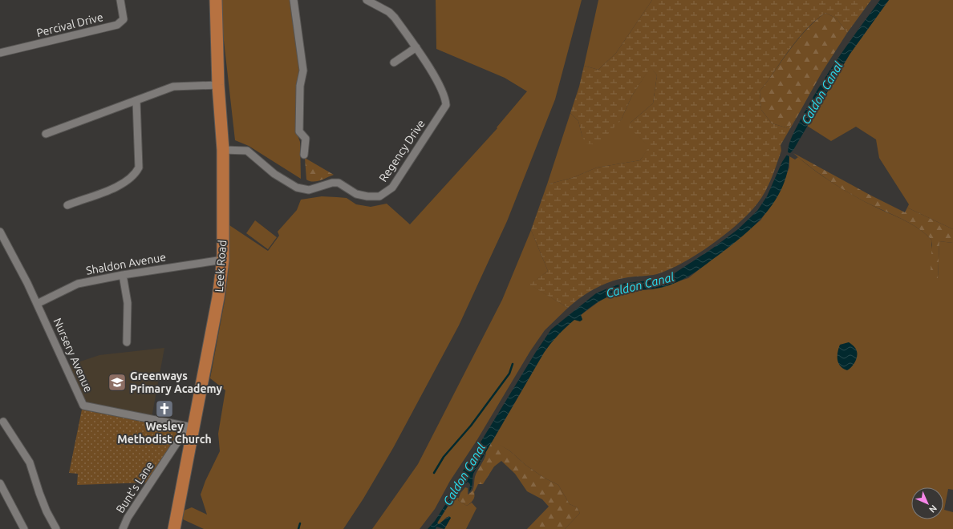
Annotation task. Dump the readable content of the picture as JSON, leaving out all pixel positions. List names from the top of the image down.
{
  "streets": {
    "highway": ["Leek Road"],
    "street": [
      "Percival Drive",
      "Regency Drive",
      "Shaldon Avenue",
      "Nursery Avenue",
      "Bunt's Lane"
    ]
  },
  "crossings": [
    ["Regency Drive", "Leek Road"],
    ["Shaldon Avenue", "Leek Road"],
    ["Shaldon Avenue", "Nursery Avenue"],
    ["Leek Road", "Nursery Avenue"],
    ["Leek Road", "Bunt's Lane"],
    ["Nursery Avenue", "Bunt's Lane"]
  ],
  "water": ["Caldon Canal"],
  "places": {
    "school or university": ["Greenways Primary Academy"],
    "church": ["Wesley Methodist Church"]
  },
  "north": "bottom right"
}
